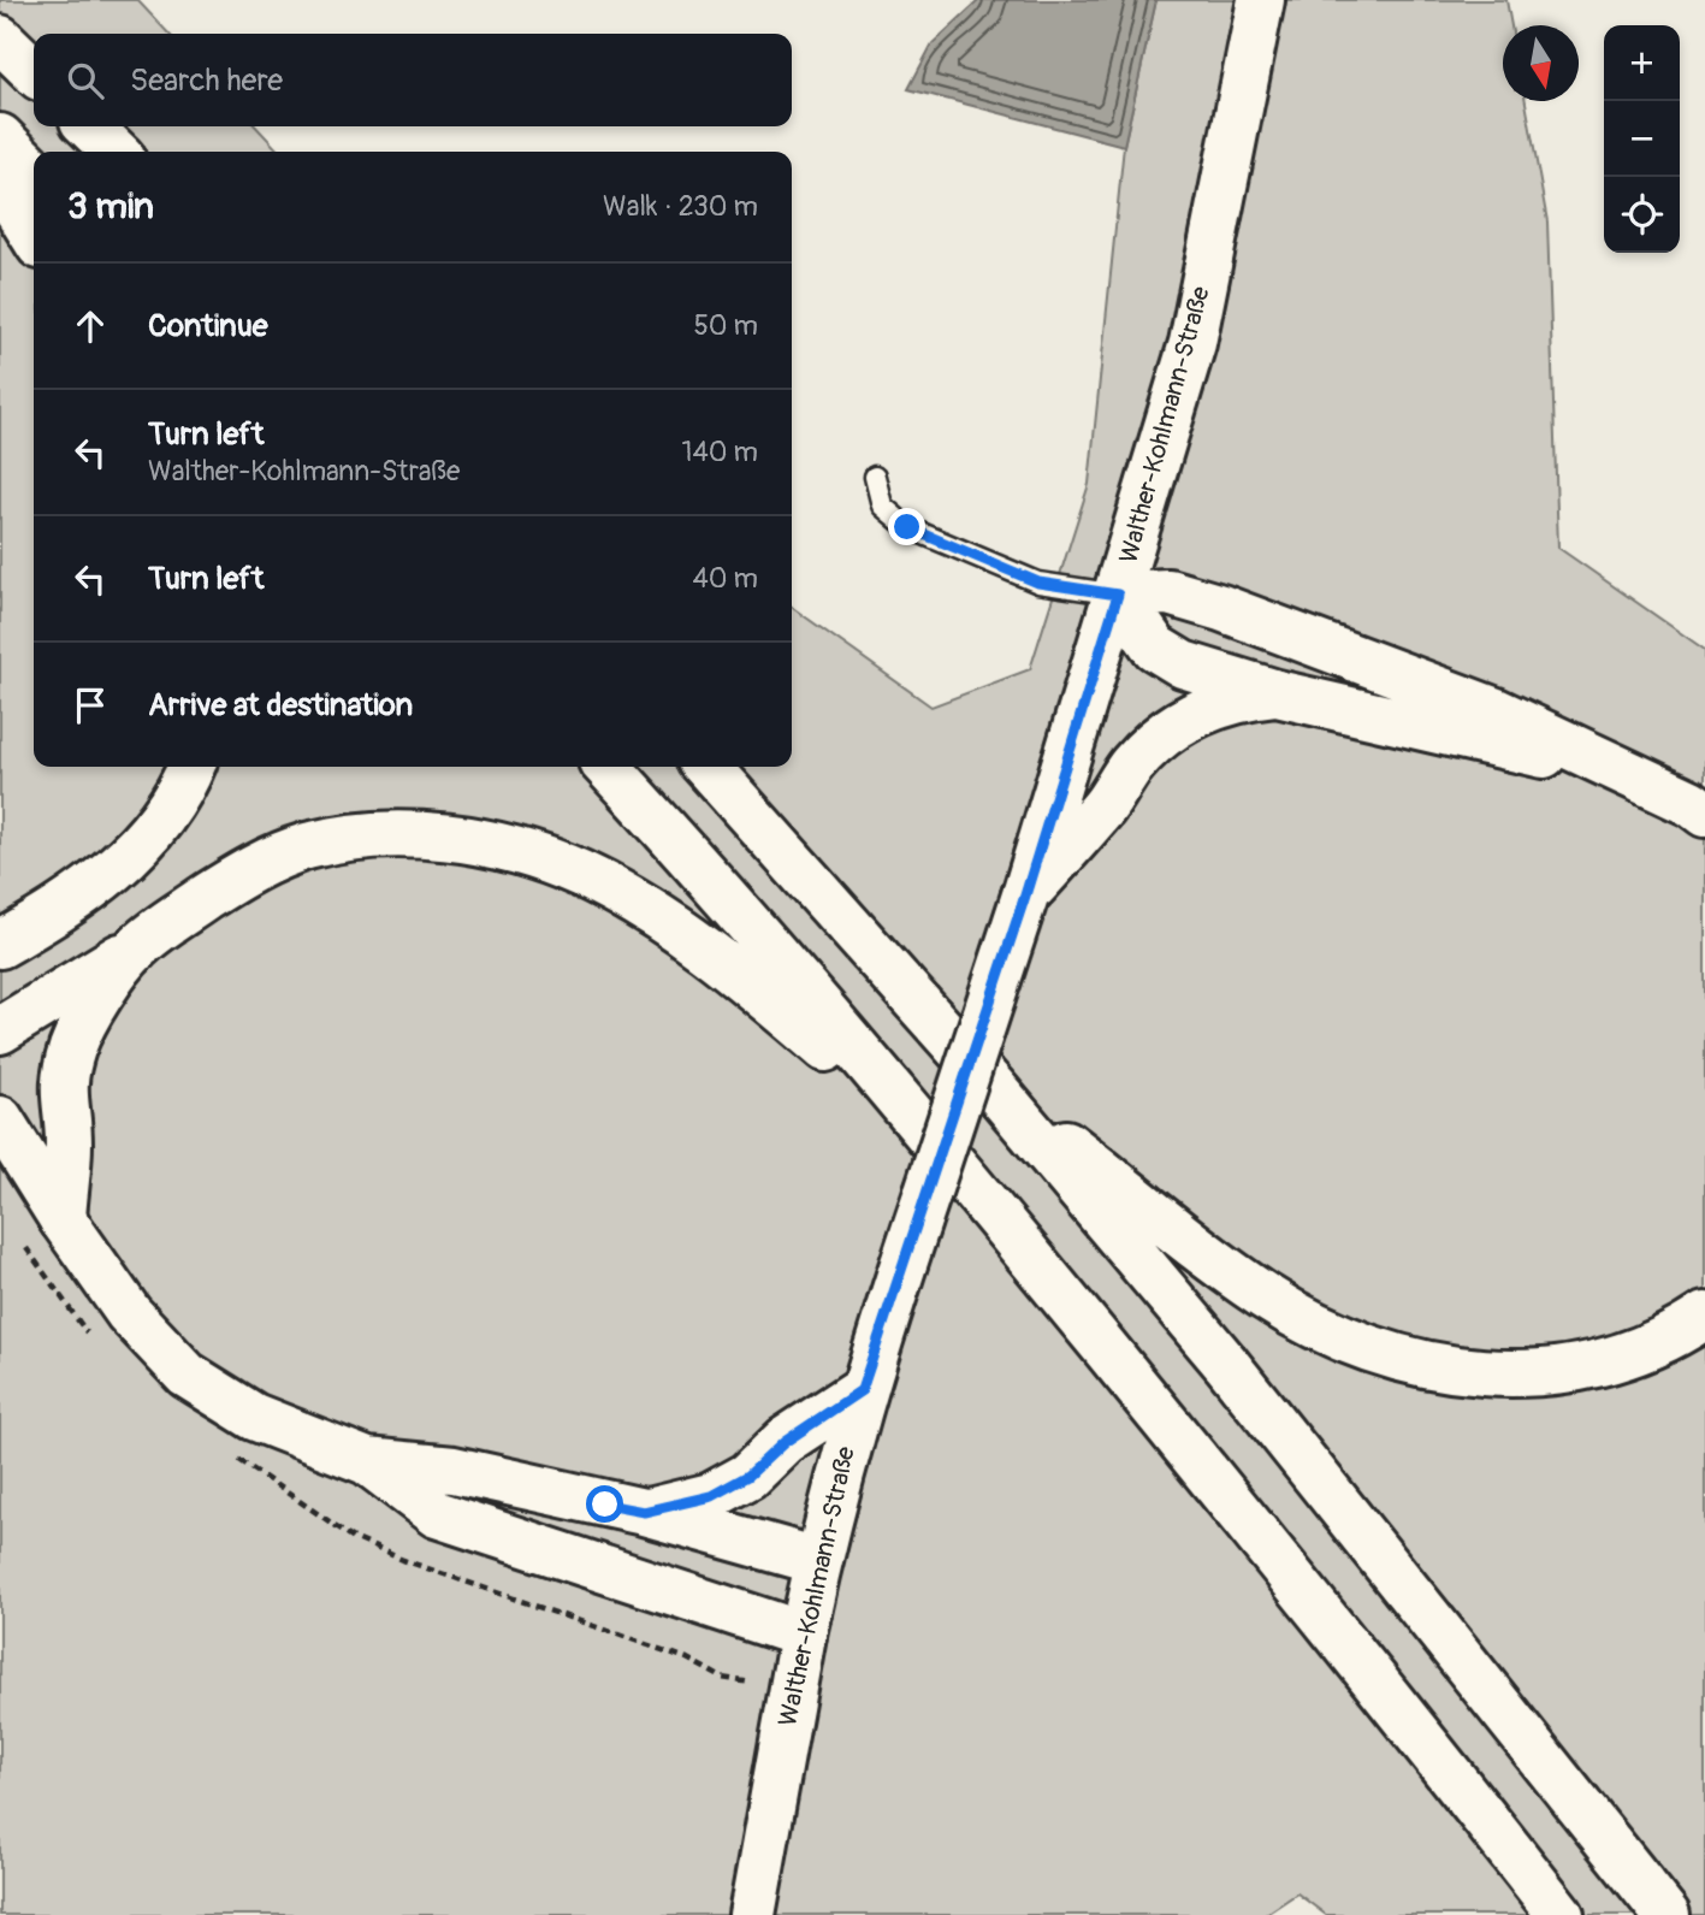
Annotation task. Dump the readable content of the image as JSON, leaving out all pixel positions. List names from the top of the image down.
{
  "streets": {
    "main road": ["Walther-Kohlmann-Straße"]
  },
  "north": "bottom",
  "page": {
    "map_buttons": ["+", "−"],
    "search": "Search here",
    "heading": ["3 min", "Walk · 230 m"],
    "list": [
      ["Continue", "50 m"],
      ["Turn left", "Walther-Kohlmann-Straße", "140 m"],
      ["Turn left", "40 m"],
      "Arrive at destination"
    ]
  }
}
